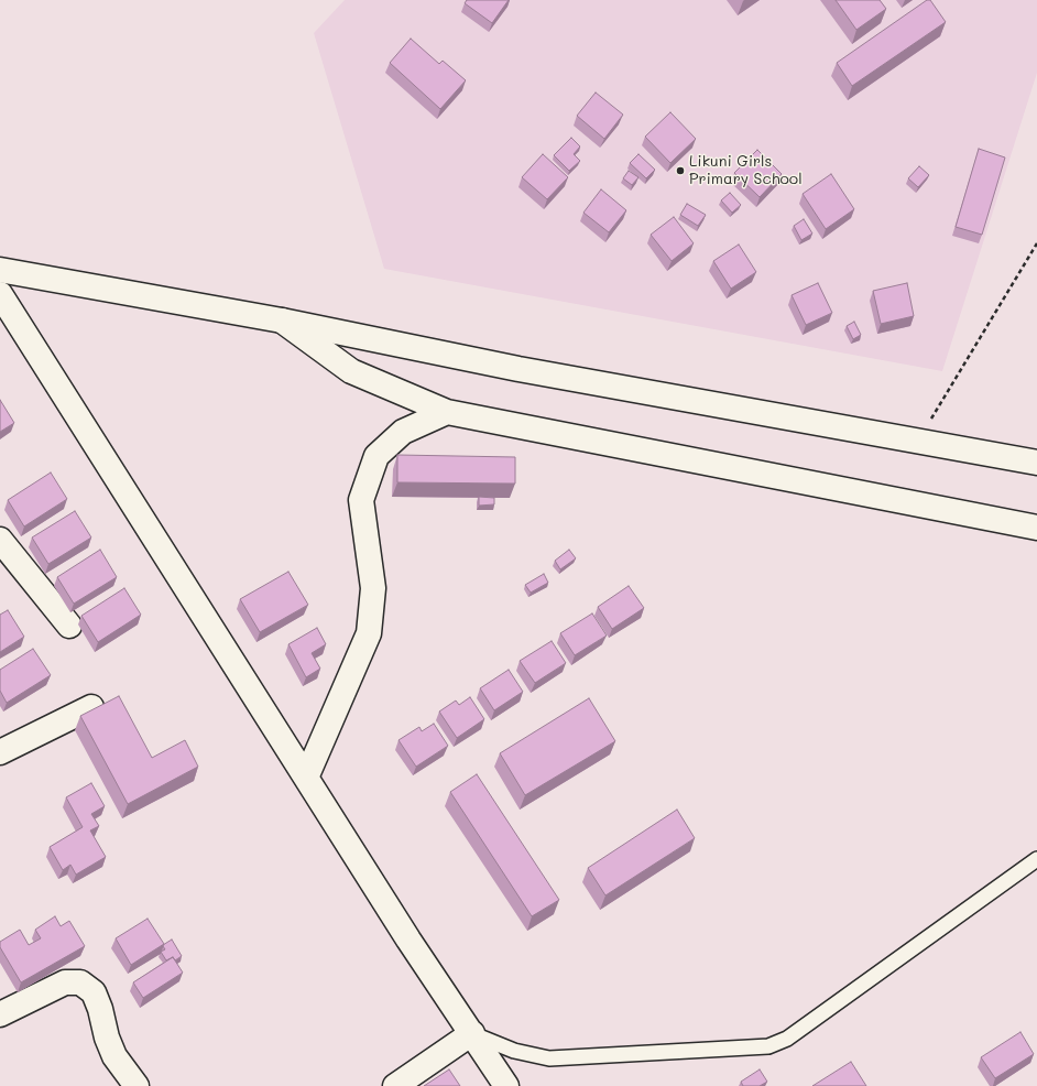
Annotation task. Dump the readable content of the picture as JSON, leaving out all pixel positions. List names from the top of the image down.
{
  "places": ["Likuni Girls Primary School"]
}
